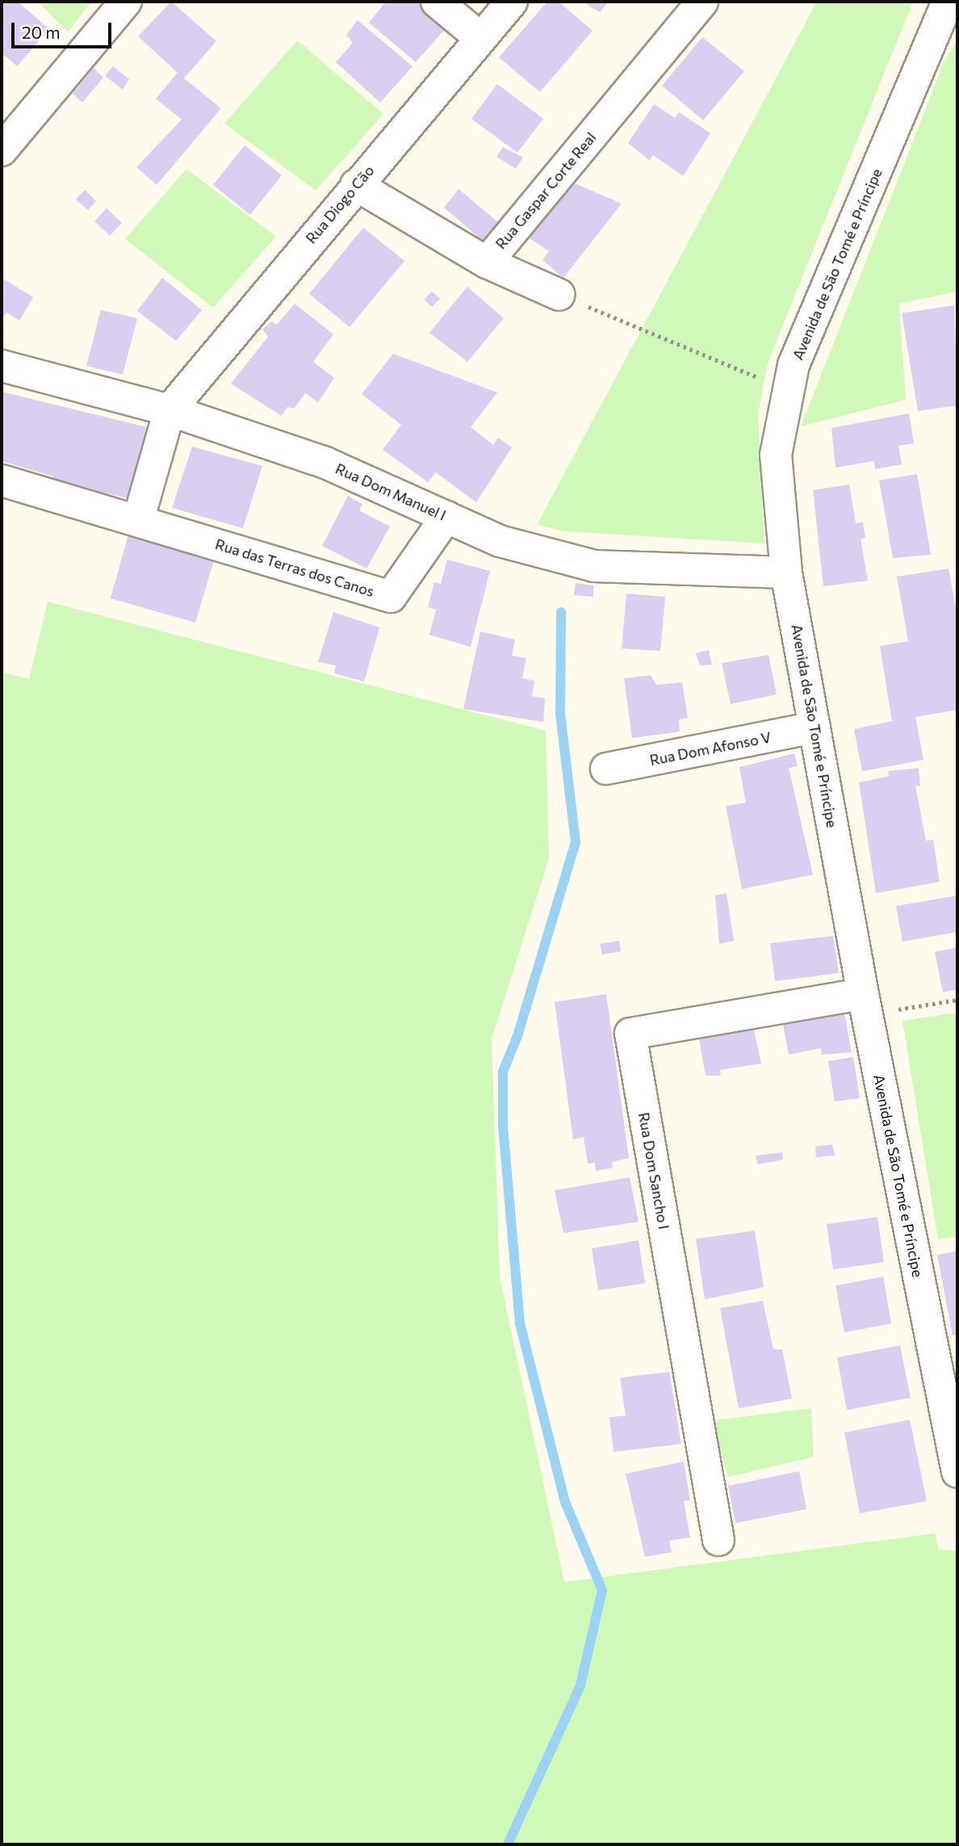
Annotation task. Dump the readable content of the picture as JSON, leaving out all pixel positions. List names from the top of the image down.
{
  "streets": {
    "street": [
      "Rua Gaspar Corte Real",
      "Rua Diogo Cão",
      "Avenida de São Tomé e Príncipe",
      "Rua Dom Manuel I",
      "Rua das Terras dos Canos",
      "Rua Dom Afonso V",
      "Rua Dom Sancho I"
    ]
  },
  "crossings": [
    ["Rua Gaspar Corte Real", "Rua Diogo Cão"],
    ["Rua Diogo Cão", "Rua Dom Manuel I"],
    ["Avenida de São Tomé e Príncipe", "Rua Dom Manuel I"],
    ["Avenida de São Tomé e Príncipe", "Rua Dom Afonso V"],
    ["Avenida de São Tomé e Príncipe", "Rua Dom Sancho I"],
    ["Rua Dom Manuel I", "Rua das Terras dos Canos"]
  ],
  "scale_bar": "20 m"
}
